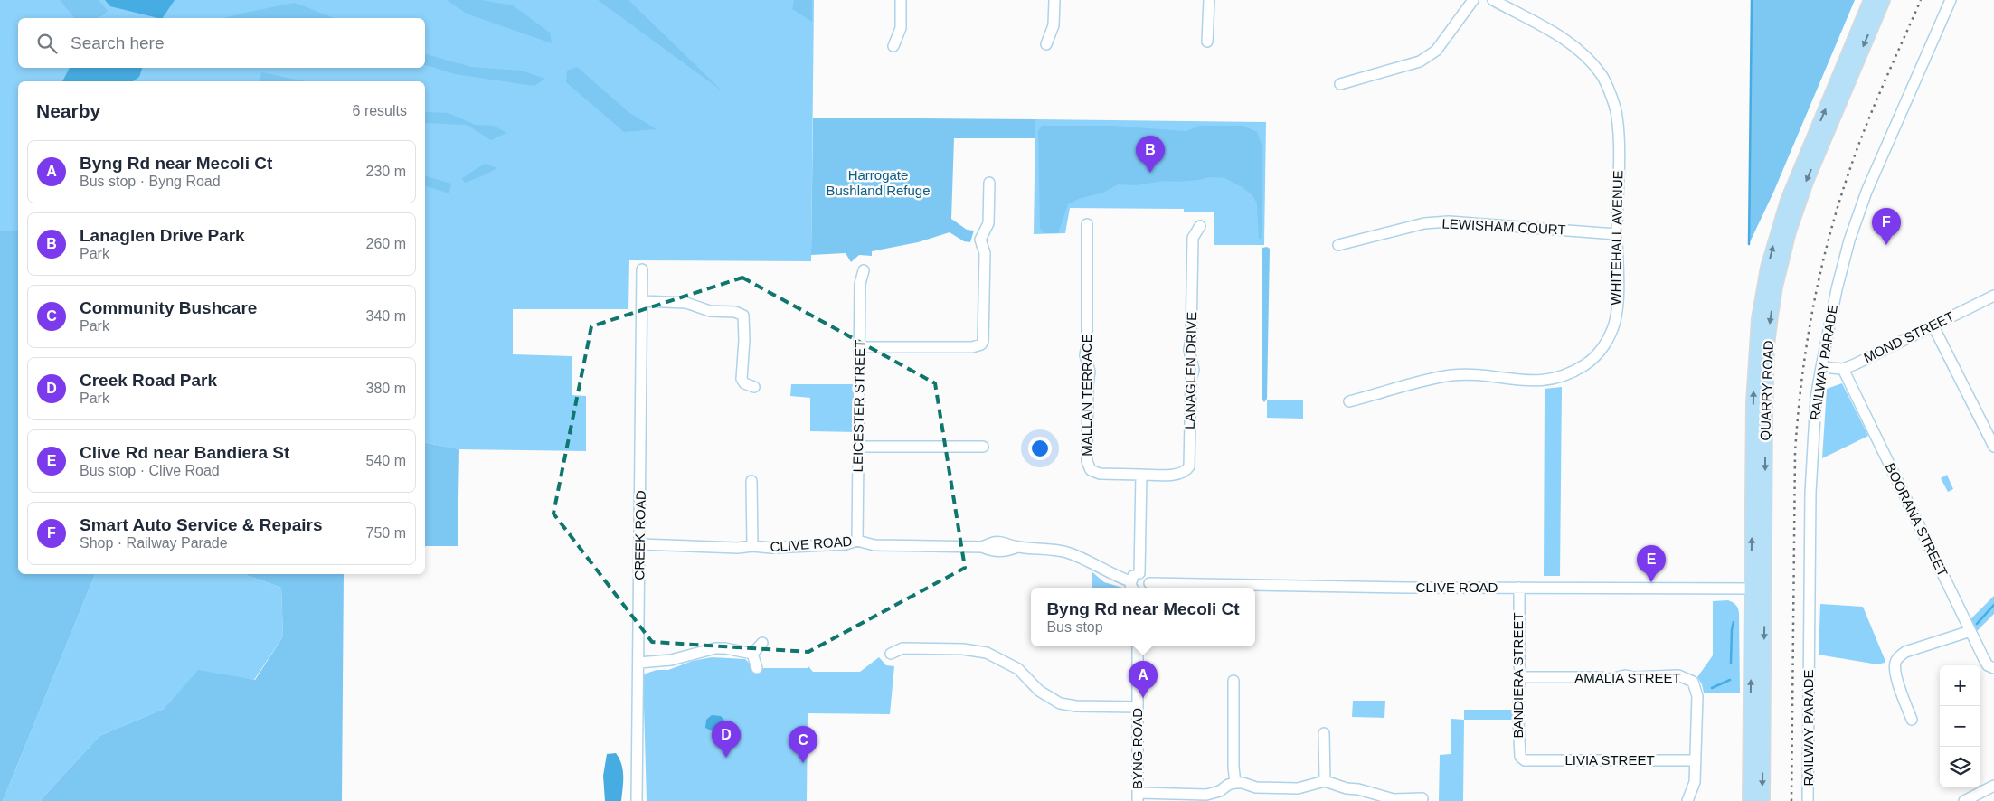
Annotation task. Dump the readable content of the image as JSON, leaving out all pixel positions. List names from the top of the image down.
{
  "streets": {
    "main road": ["QUARRY ROAD"],
    "street": [
      "LEWISHAM COURT",
      "WHITEHALL AVENUE",
      "MOND STREET",
      "RAILWAY PARADE",
      "LANAGLEN DRIVE",
      "MALLAN TERRACE",
      "LEICESTER STREET",
      "BOORANA STREET",
      "CREEK ROAD",
      "CLIVE ROAD",
      "BANDIERA STREET",
      "AMALIA STREET",
      "BYNG ROAD",
      "LIVIA STREET"
    ]
  },
  "crossings": [
    ["LEWISHAM COURT", "WHITEHALL AVENUE"],
    ["MOND STREET", "RAILWAY PARADE"],
    ["MOND STREET", "BOORANA STREET"],
    ["LANAGLEN DRIVE", "MALLAN TERRACE"],
    ["QUARRY ROAD", "CLIVE ROAD"],
    ["LEICESTER STREET", "CLIVE ROAD"],
    ["CREEK ROAD", "CLIVE ROAD"],
    ["CLIVE ROAD", "BANDIERA STREET"],
    ["BANDIERA STREET", "AMALIA STREET"],
    ["BANDIERA STREET", "LIVIA STREET"],
    ["AMALIA STREET", "LIVIA STREET"]
  ],
  "parks": ["Harrogate Bushland Refuge"],
  "page": {
    "search": "Search here",
    "heading": ["Nearby", "6 results"],
    "pins": [
      "B",
      "F",
      "E",
      "A",
      "D",
      "C"
    ],
    "list": [
      {
        "mark": "A",
        "name": "Byng Rd near Mecoli Ct",
        "note": "Bus stop · Byng Road",
        "value": "230 m"
      },
      {
        "mark": "B",
        "name": "Lanaglen Drive Park",
        "note": "Park",
        "value": "260 m"
      },
      {
        "mark": "C",
        "name": "Community Bushcare",
        "note": "Park",
        "value": "340 m"
      },
      {
        "mark": "D",
        "name": "Creek Road Park",
        "note": "Park",
        "value": "380 m"
      },
      {
        "mark": "E",
        "name": "Clive Rd near Bandiera St",
        "note": "Bus stop · Clive Road",
        "value": "540 m"
      },
      {
        "mark": "F",
        "name": "Smart Auto Service & Repairs",
        "note": "Shop · Railway Parade",
        "value": "750 m"
      }
    ],
    "popup": ["Byng Rd near Mecoli Ct", "Bus stop"],
    "map_buttons": ["+", "−"]
  }
}
